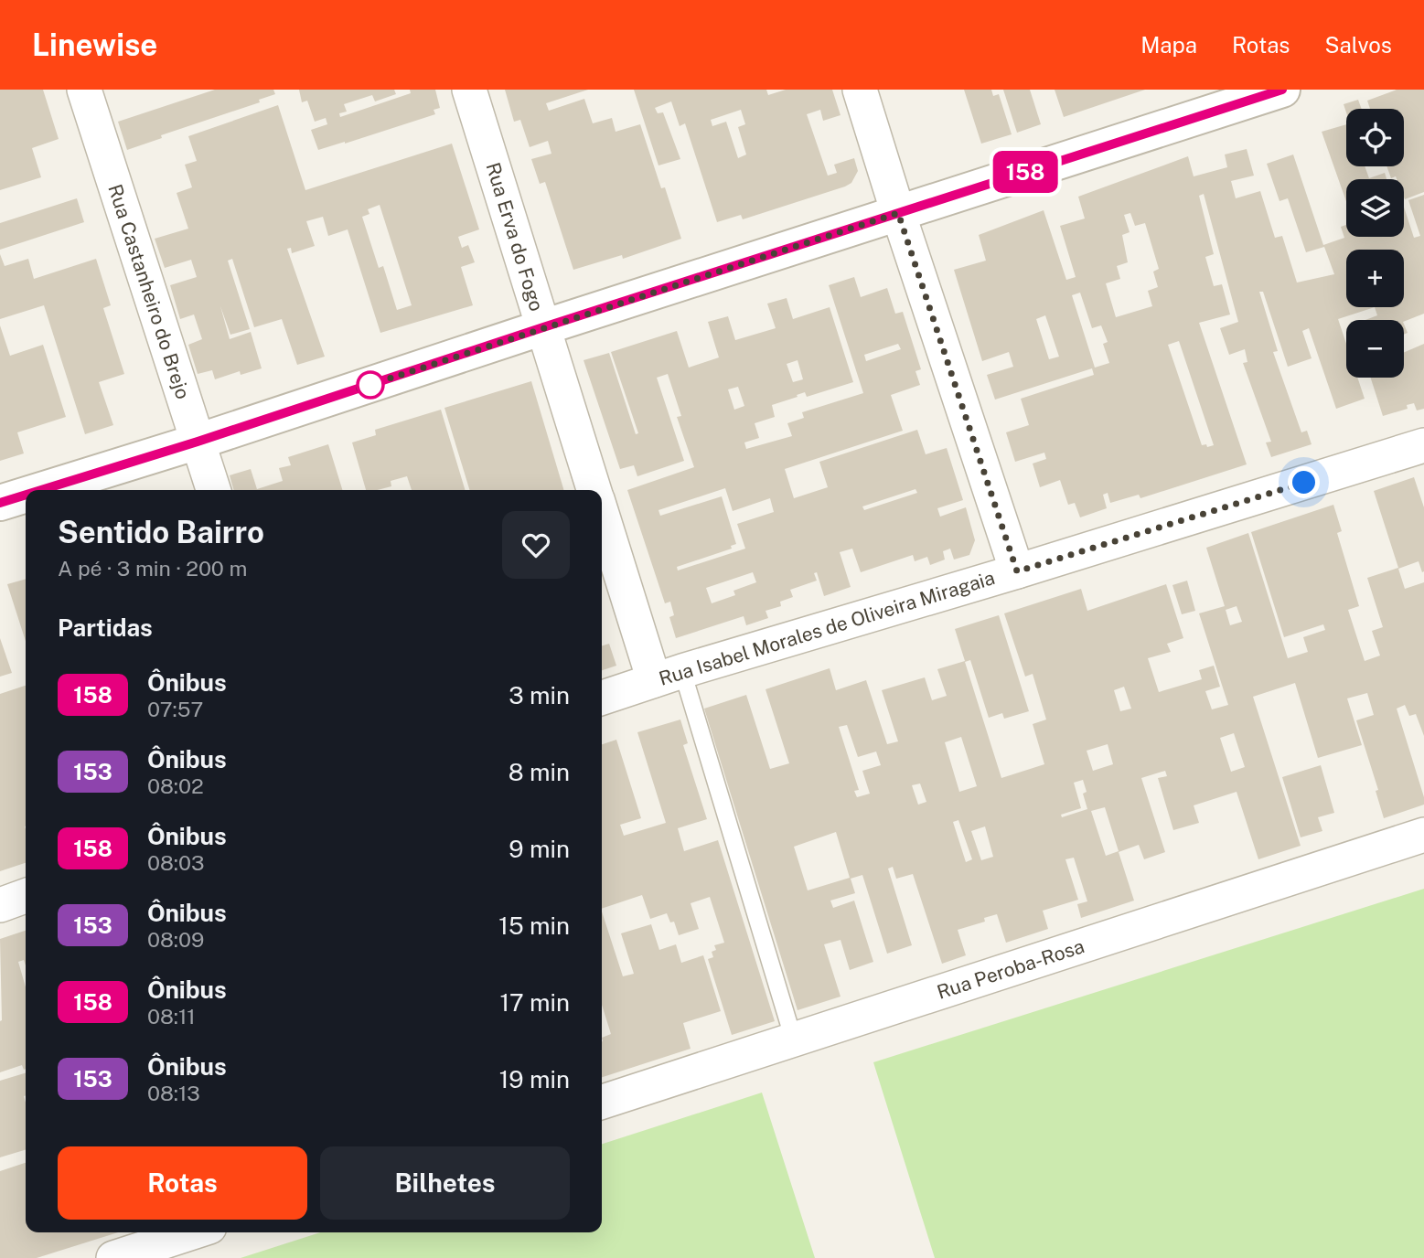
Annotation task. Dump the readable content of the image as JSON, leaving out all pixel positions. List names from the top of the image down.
{
  "streets": {
    "street": [
      "Rua Erva do Fogo",
      "Rua Castanheiro do Brejo",
      "Rua Isabel Morales de Oliveira Miragaia",
      "Rua Peroba-Rosa"
    ]
  },
  "lines": ["bus line 158"],
  "page": {
    "header": "Linewise",
    "nav": ["Mapa", "Rotas", "Salvos"],
    "on_map": "158",
    "map_buttons": ["+", "−"],
    "heading": [
      ["Sentido Bairro", "A pé · 3 min · 200 m"],
      "Partidas"
    ],
    "list": [
      {
        "mark": "158",
        "name": "Ônibus",
        "note": "07:57",
        "value": "3 min"
      },
      {
        "mark": "153",
        "name": "Ônibus",
        "note": "08:02",
        "value": "8 min"
      },
      {
        "mark": "158",
        "name": "Ônibus",
        "note": "08:03",
        "value": "9 min"
      },
      {
        "mark": "153",
        "name": "Ônibus",
        "note": "08:09",
        "value": "15 min"
      },
      {
        "mark": "158",
        "name": "Ônibus",
        "note": "08:11",
        "value": "17 min"
      },
      {
        "mark": "153",
        "name": "Ônibus",
        "note": "08:13",
        "value": "19 min"
      }
    ],
    "buttons": ["Rotas", "Bilhetes"]
  }
}
